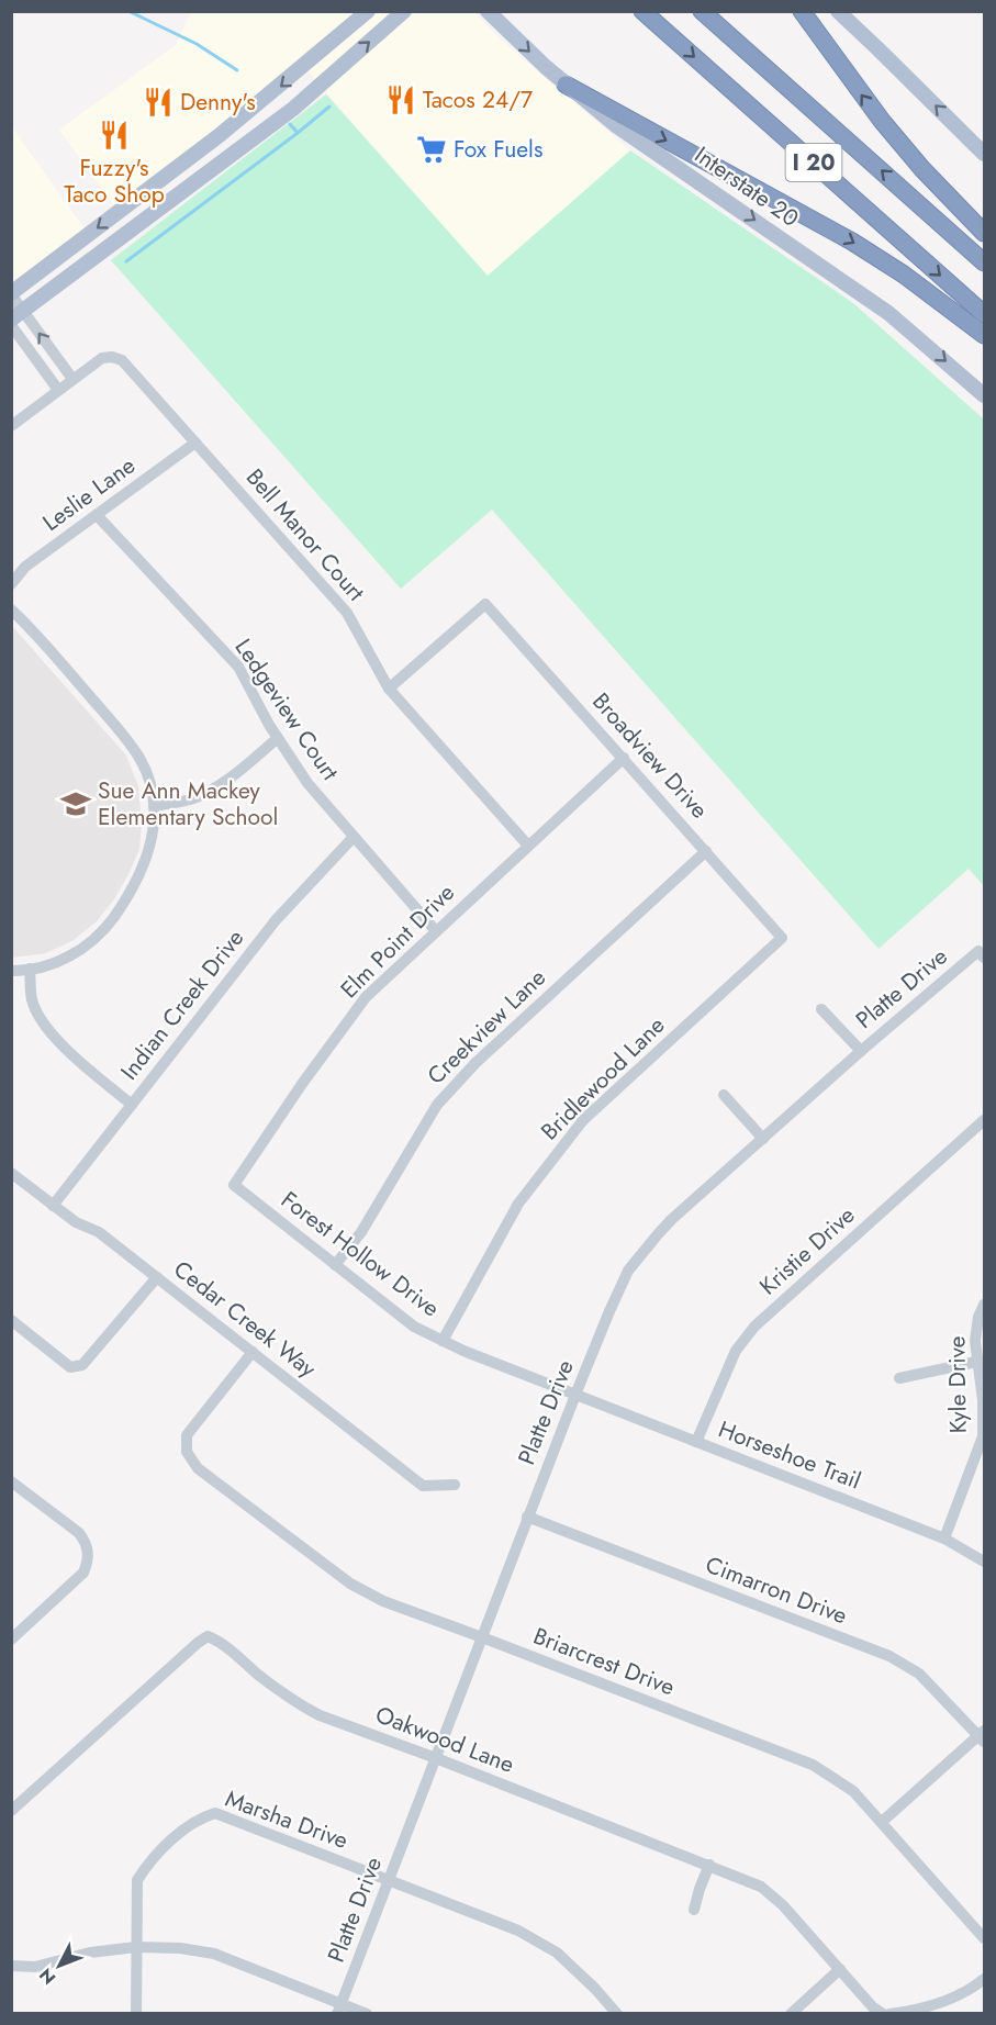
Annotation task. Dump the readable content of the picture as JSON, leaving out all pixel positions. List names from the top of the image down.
{
  "streets": {
    "highway": ["I 20"],
    "main road": ["Interstate 20"],
    "street": [
      "Leslie Lane",
      "Bell Manor Court",
      "Ledgeview Court",
      "Broadview Drive",
      "Elm Point Drive",
      "Platte Drive",
      "Indian Creek Drive",
      "Creekview Lane",
      "Bridlewood Lane",
      "Kristie Drive",
      "Forest Hollow Drive",
      "Cedar Creek Way",
      "Kyle Drive",
      "Horseshoe Trail",
      "Cimarron Drive",
      "Briarcrest Drive",
      "Oakwood Lane",
      "Marsha Drive"
    ]
  },
  "crossings": [
    ["Leslie Lane", "Bell Manor Court"],
    ["Leslie Lane", "Ledgeview Court"],
    ["Bell Manor Court", "Broadview Drive"],
    ["Bell Manor Court", "Elm Point Drive"],
    ["Ledgeview Court", "Elm Point Drive"],
    ["Ledgeview Court", "Indian Creek Drive"],
    ["Broadview Drive", "Elm Point Drive"],
    ["Broadview Drive", "Creekview Lane"],
    ["Broadview Drive", "Bridlewood Lane"],
    ["Elm Point Drive", "Forest Hollow Drive"],
    ["Platte Drive", "Forest Hollow Drive"],
    ["Platte Drive", "Horseshoe Trail"],
    ["Platte Drive", "Cimarron Drive"],
    ["Platte Drive", "Briarcrest Drive"],
    ["Platte Drive", "Oakwood Lane"],
    ["Platte Drive", "Marsha Drive"],
    ["Indian Creek Drive", "Cedar Creek Way"],
    ["Creekview Lane", "Forest Hollow Drive"],
    ["Bridlewood Lane", "Forest Hollow Drive"],
    ["Kristie Drive", "Horseshoe Trail"],
    ["Forest Hollow Drive", "Horseshoe Trail"],
    ["Cedar Creek Way", "Briarcrest Drive"],
    ["Kyle Drive", "Horseshoe Trail"]
  ],
  "one_way": ["Interstate 20"],
  "places": {
    "restaurant": ["Tacos 24/7", "Denny's", "Fuzzy's Taco Shop"],
    "supermarket": ["Fox Fuels"],
    "school or university": ["Sue Ann Mackey Elementary School"]
  },
  "north": "bottom left"
}
